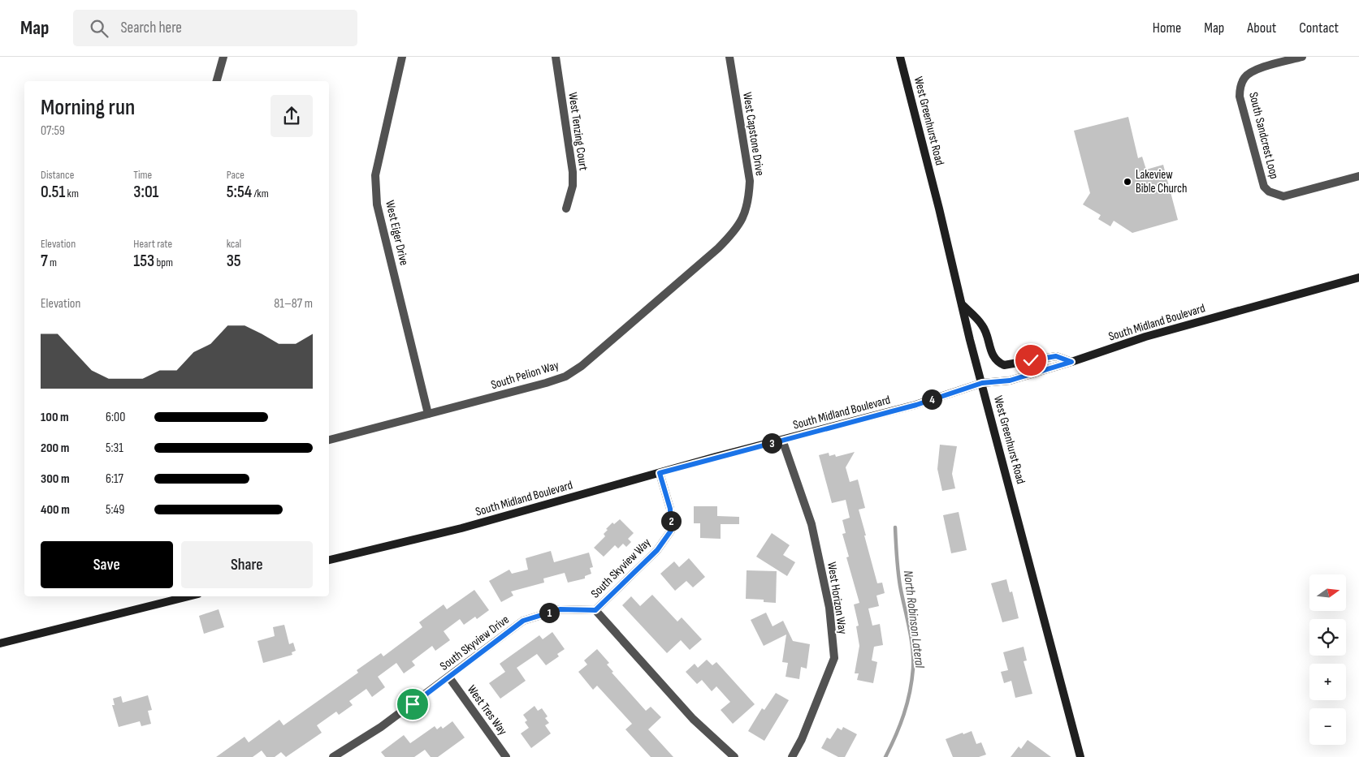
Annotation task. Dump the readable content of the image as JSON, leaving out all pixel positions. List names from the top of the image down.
{
  "streets": {
    "main road": ["West Greenhurst Road", "South Midland Boulevard"],
    "street": [
      "West Tenzing Court",
      "West Capstone Drive",
      "South Sandcrest Loop",
      "West Eiger Drive",
      "South Pelion Way",
      "South Skyview Way",
      "West Horizon Way",
      "South Skyview Drive",
      "West Tres Way"
    ]
  },
  "crossings": [
    ["West Greenhurst Road", "South Midland Boulevard"],
    ["West Capstone Drive", "South Pelion Way"],
    ["West Eiger Drive", "South Pelion Way"],
    ["South Midland Boulevard", "South Skyview Way"],
    ["South Midland Boulevard", "West Horizon Way"],
    ["South Skyview Way", "South Skyview Drive"],
    ["South Skyview Drive", "West Tres Way"]
  ],
  "water": ["North Robinson Lateral"],
  "places": ["Lakeview Bible Church"],
  "north": "right",
  "page": {
    "header": "Map",
    "search": "Search here",
    "nav": [
      "Home",
      "Map",
      "About",
      "Contact"
    ],
    "heading": ["Morning run", "07:59"],
    "stats": [
      ["Distance", "0.51 km"],
      ["Time", "3:01"],
      ["Pace", "5:54 /km"],
      ["Elevation", "7 m"],
      ["Heart rate", "153 bpm"],
      ["kcal", "35"]
    ],
    "chart": ["Elevation", "81–87 m"],
    "pins": [
      "4",
      "3",
      "2",
      "1"
    ],
    "list": [
      {
        "name": "100 m",
        "note": "6:00"
      },
      {
        "name": "200 m",
        "note": "5:31"
      },
      {
        "name": "300 m",
        "note": "6:17"
      },
      {
        "name": "400 m",
        "note": "5:49"
      }
    ],
    "buttons": ["Save", "Share"],
    "map_buttons": ["+", "−"]
  }
}
